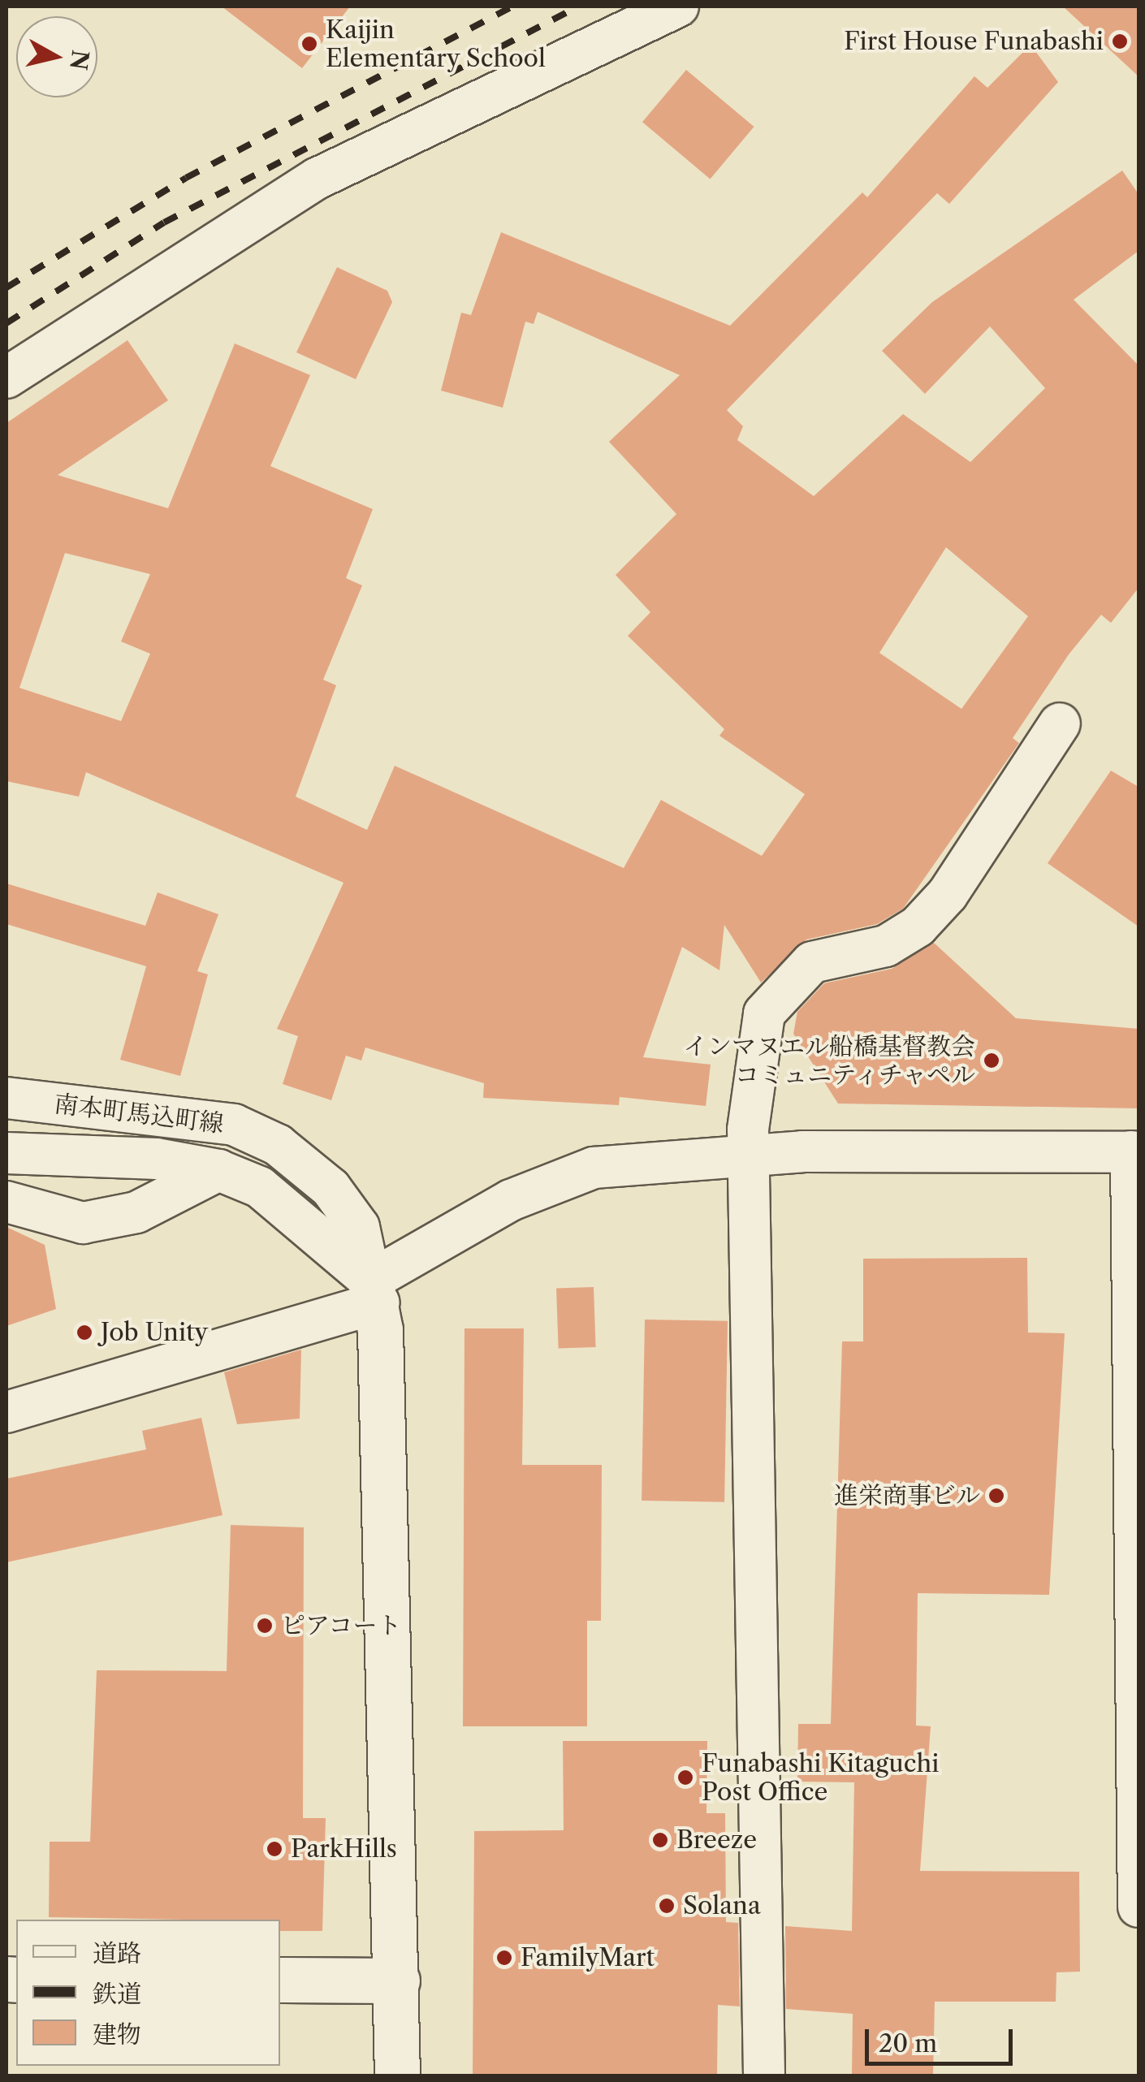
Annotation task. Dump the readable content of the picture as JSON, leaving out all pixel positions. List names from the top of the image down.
{
  "streets": {
    "street": ["南本町馬込町線"]
  },
  "places": [
    "First House Funabashi",
    "Kaijin Elementary School",
    "インマヌエル船橋基督教会 コミュニティチャペル",
    "Job Unity",
    "進栄商事ビル",
    "ピアコート",
    "Funabashi Kitaguchi Post Office",
    "Breeze",
    "ParkHills",
    "Solana",
    "FamilyMart"
  ],
  "legend": ["道路", "鉄道", "建物"],
  "scale_bar": "20 m",
  "north": "right"
}
